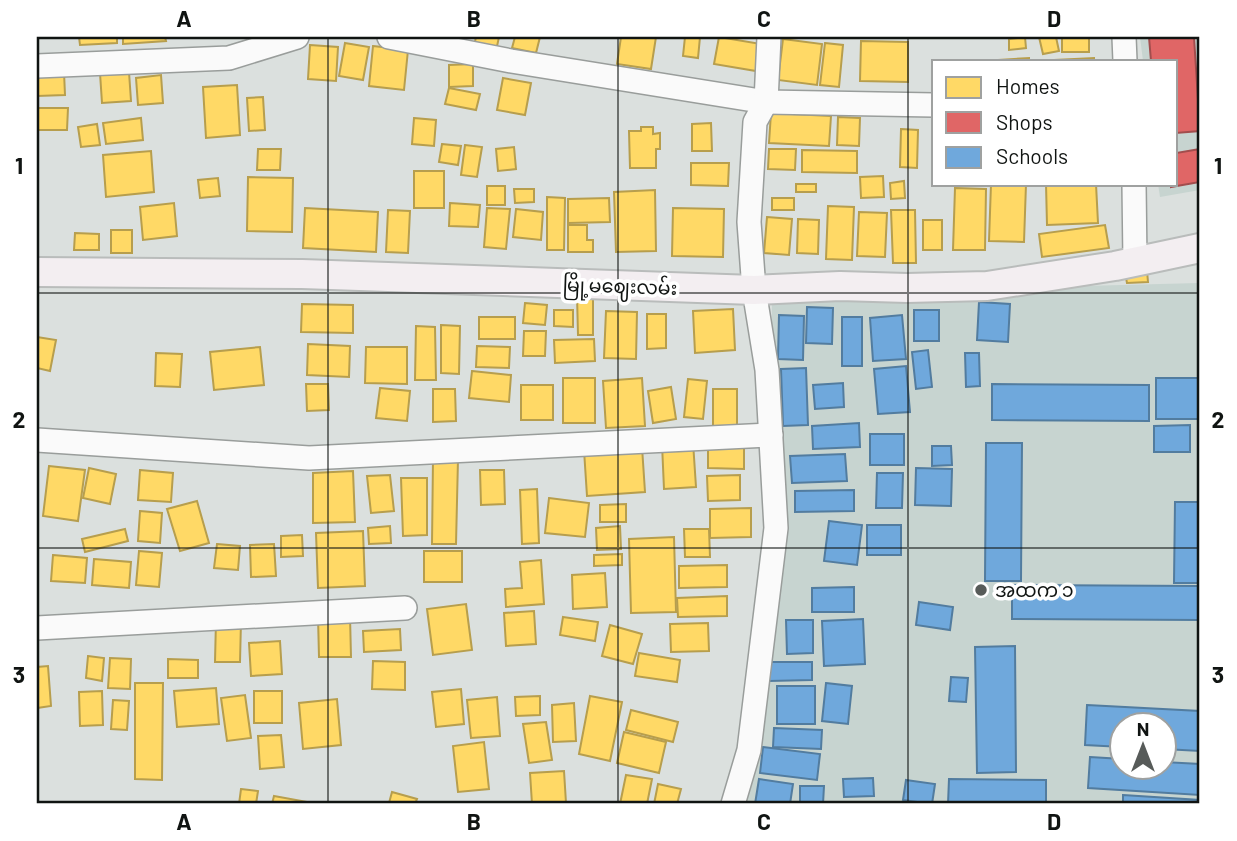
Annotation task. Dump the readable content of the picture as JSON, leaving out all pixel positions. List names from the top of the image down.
{
  "streets": {
    "main road": ["မြို့မဈေးလမ်း"]
  },
  "places": ["အထက ၁"],
  "legend": ["Homes", "Shops", "Schools"],
  "north": "top",
  "grid": {
    "columns": [
      "A",
      "B",
      "C",
      "D"
    ],
    "rows": ["1", "2", "3"]
  }
}
